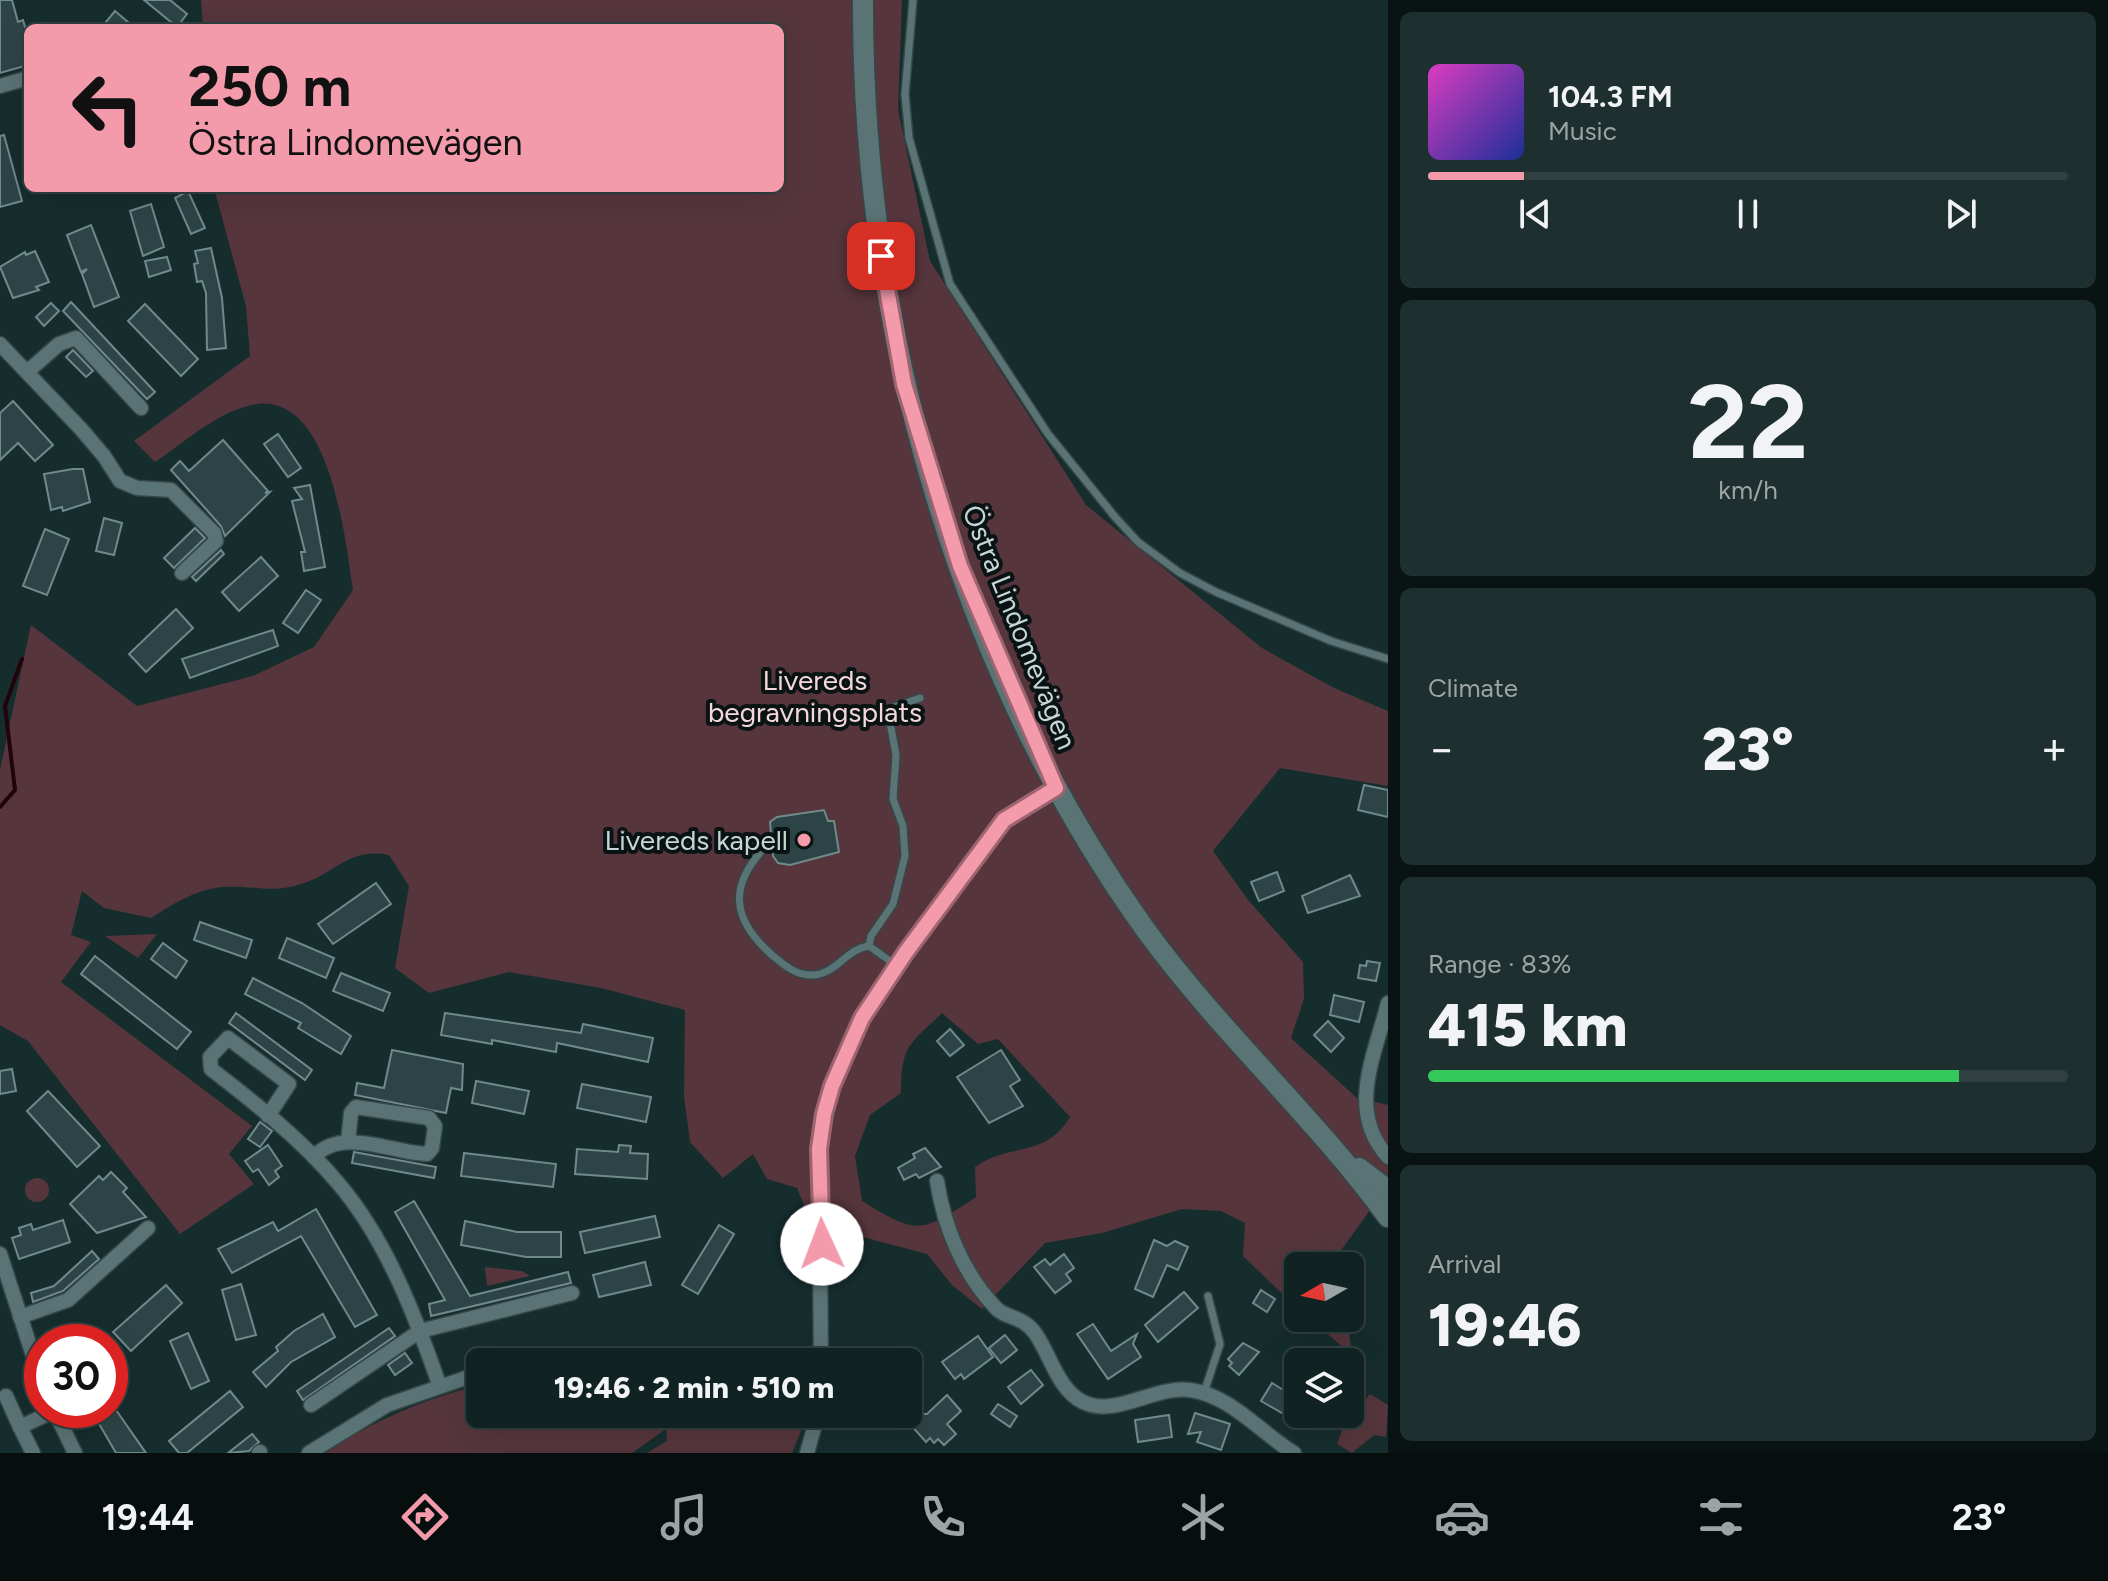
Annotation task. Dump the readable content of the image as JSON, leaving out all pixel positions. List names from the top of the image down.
{
  "streets": {
    "street": ["Östra Lindomevägen"]
  },
  "parks": ["Livereds begravningsplats"],
  "places": ["Livereds kapell"],
  "north": "left",
  "page": {
    "turn": ["250 m", "Östra Lindomevägen"],
    "song": ["104.3 FM", "Music"],
    "tile": [
      ["22", "km/h"],
      "Climate",
      ["Range · 83%", "415 km"],
      ["Arrival", "19:46"]
    ],
    "heat": ["−", "23°", "+"],
    "limit": "30",
    "trip": "19:46 · 2 min · 510 m",
    "tabs": ["19:44", "23°"]
  }
}
